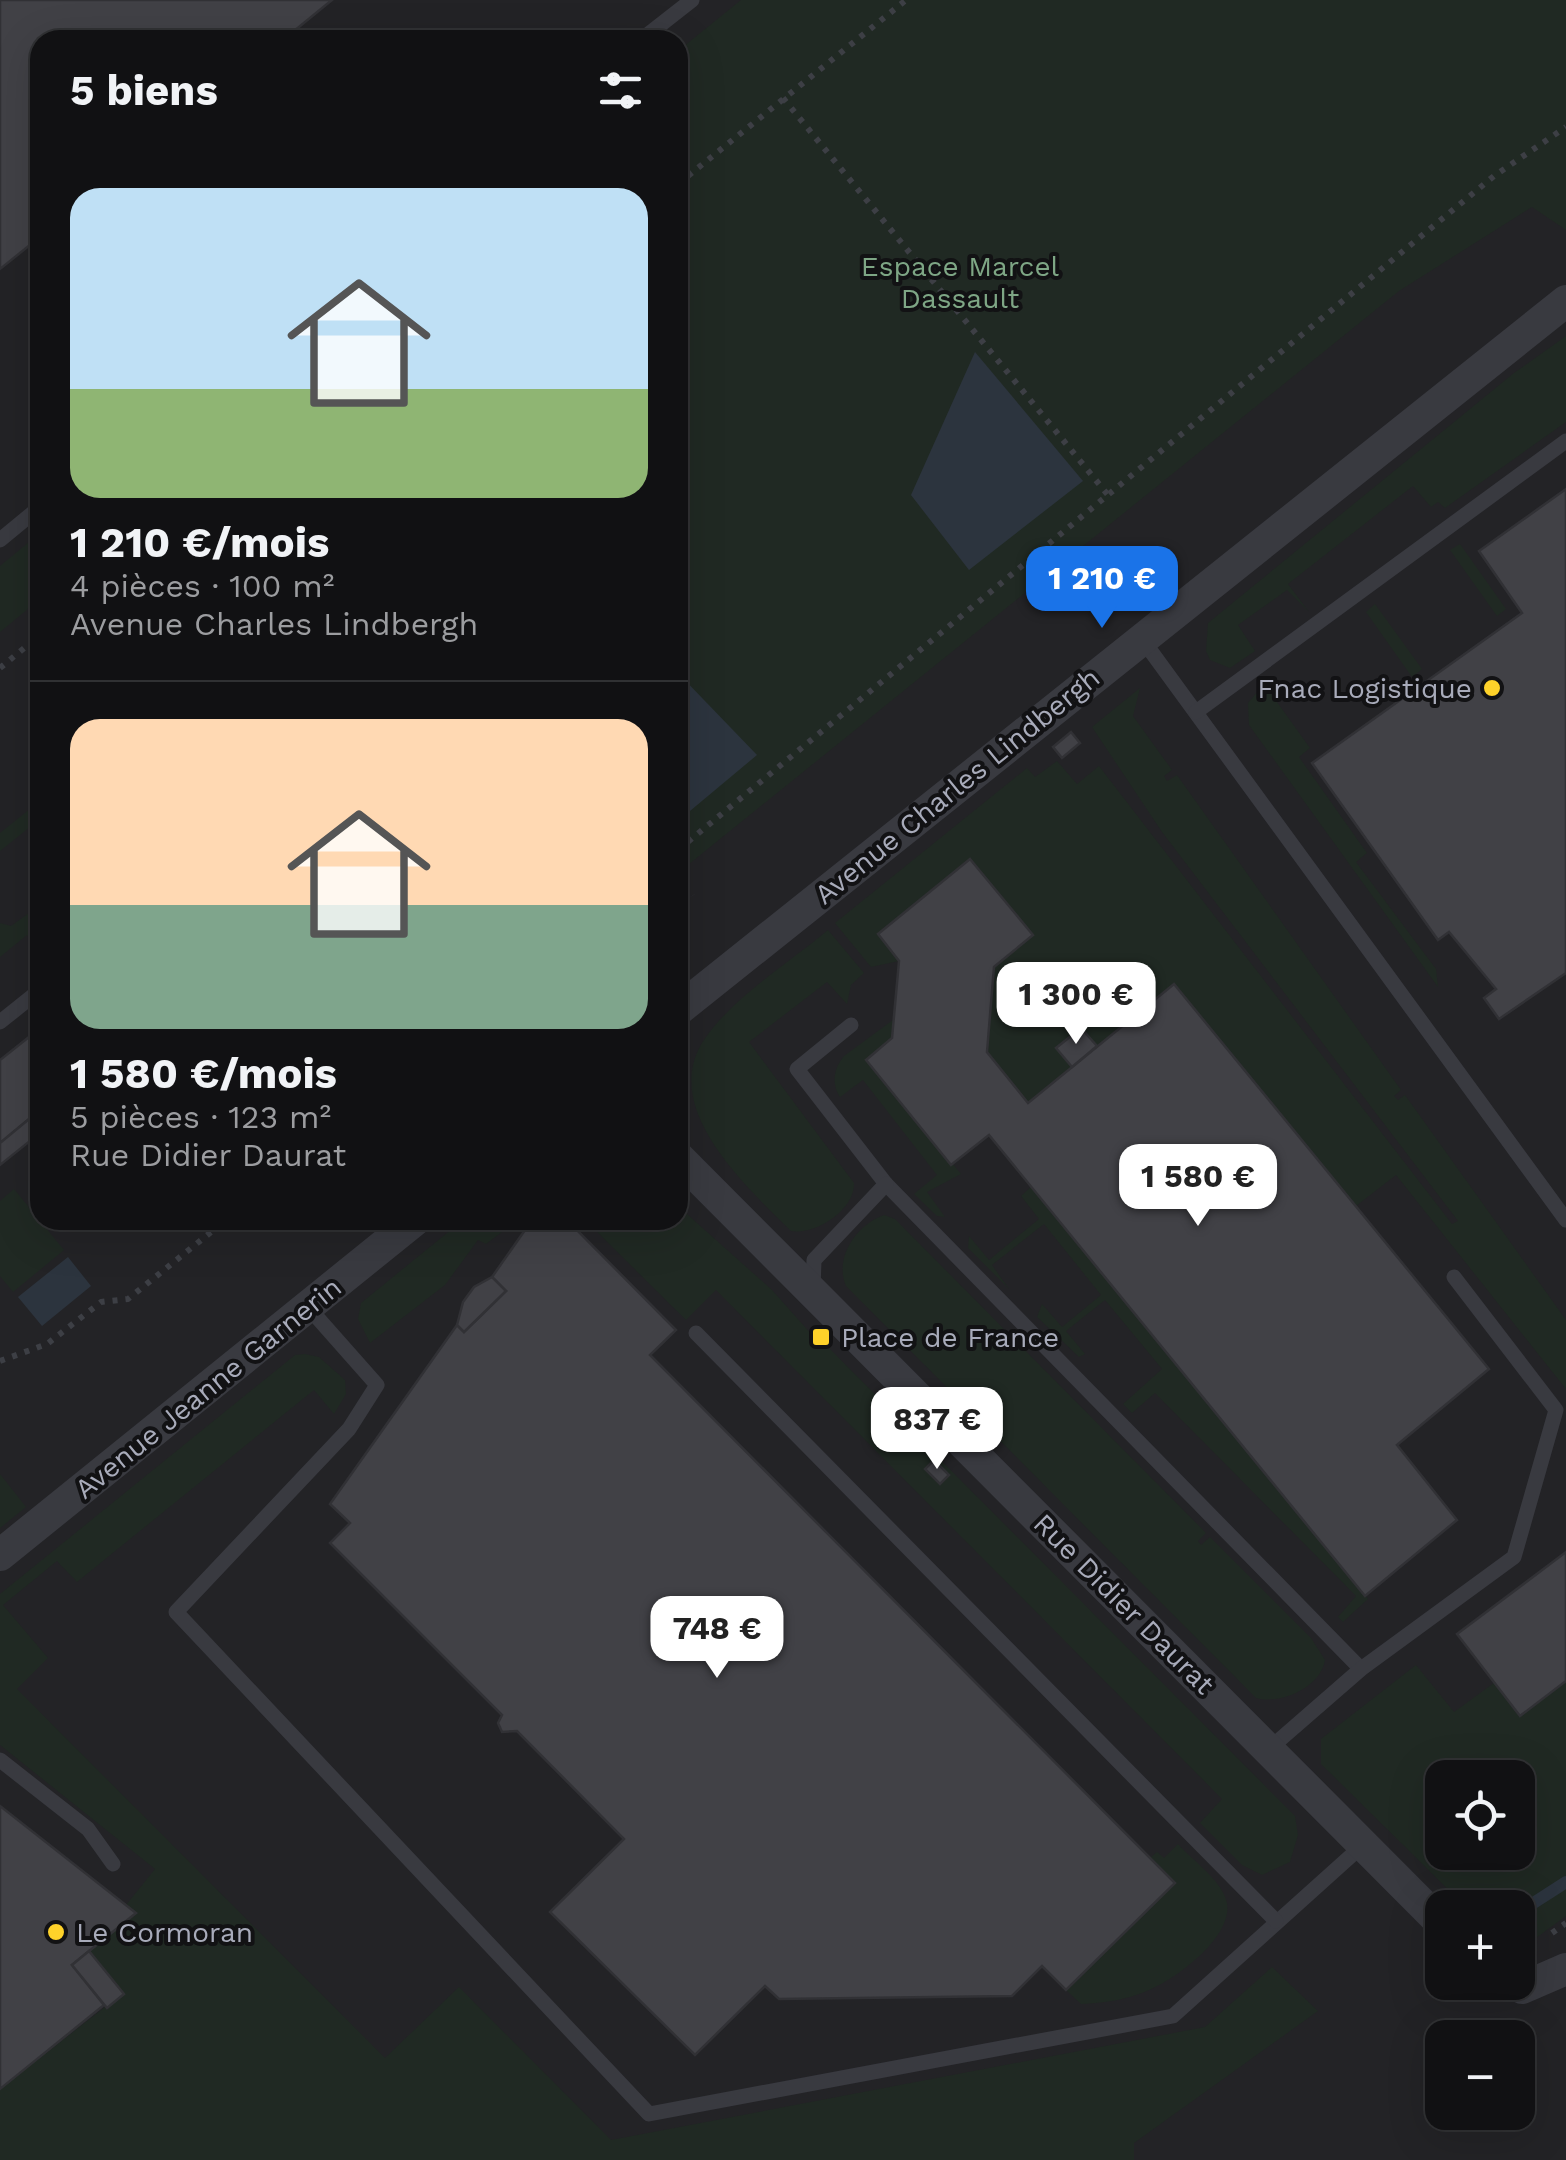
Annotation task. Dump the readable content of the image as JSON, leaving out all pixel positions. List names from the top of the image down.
{
  "streets": {
    "street": ["Avenue Charles Lindbergh", "Avenue Jeanne Garnerin", "Rue Didier Daurat"]
  },
  "parks": ["Espace Marcel Dassault"],
  "places": {
    "other": ["Fnac Logistique", "Le Cormoran"],
    "transit": ["Place de France"]
  },
  "page": {
    "heading": "5 biens",
    "list": [
      {
        "name": "1 210 €/mois",
        "note": "4 pièces · 100 m² · Avenue Charles Lindbergh"
      },
      {
        "name": "1 580 €/mois",
        "note": "5 pièces · 123 m² · Rue Didier Daurat"
      }
    ],
    "price": [
      "1 210 €",
      "1 300 €",
      "1 580 €",
      "837 €",
      "748 €"
    ],
    "map_buttons": ["+", "−"]
  }
}
